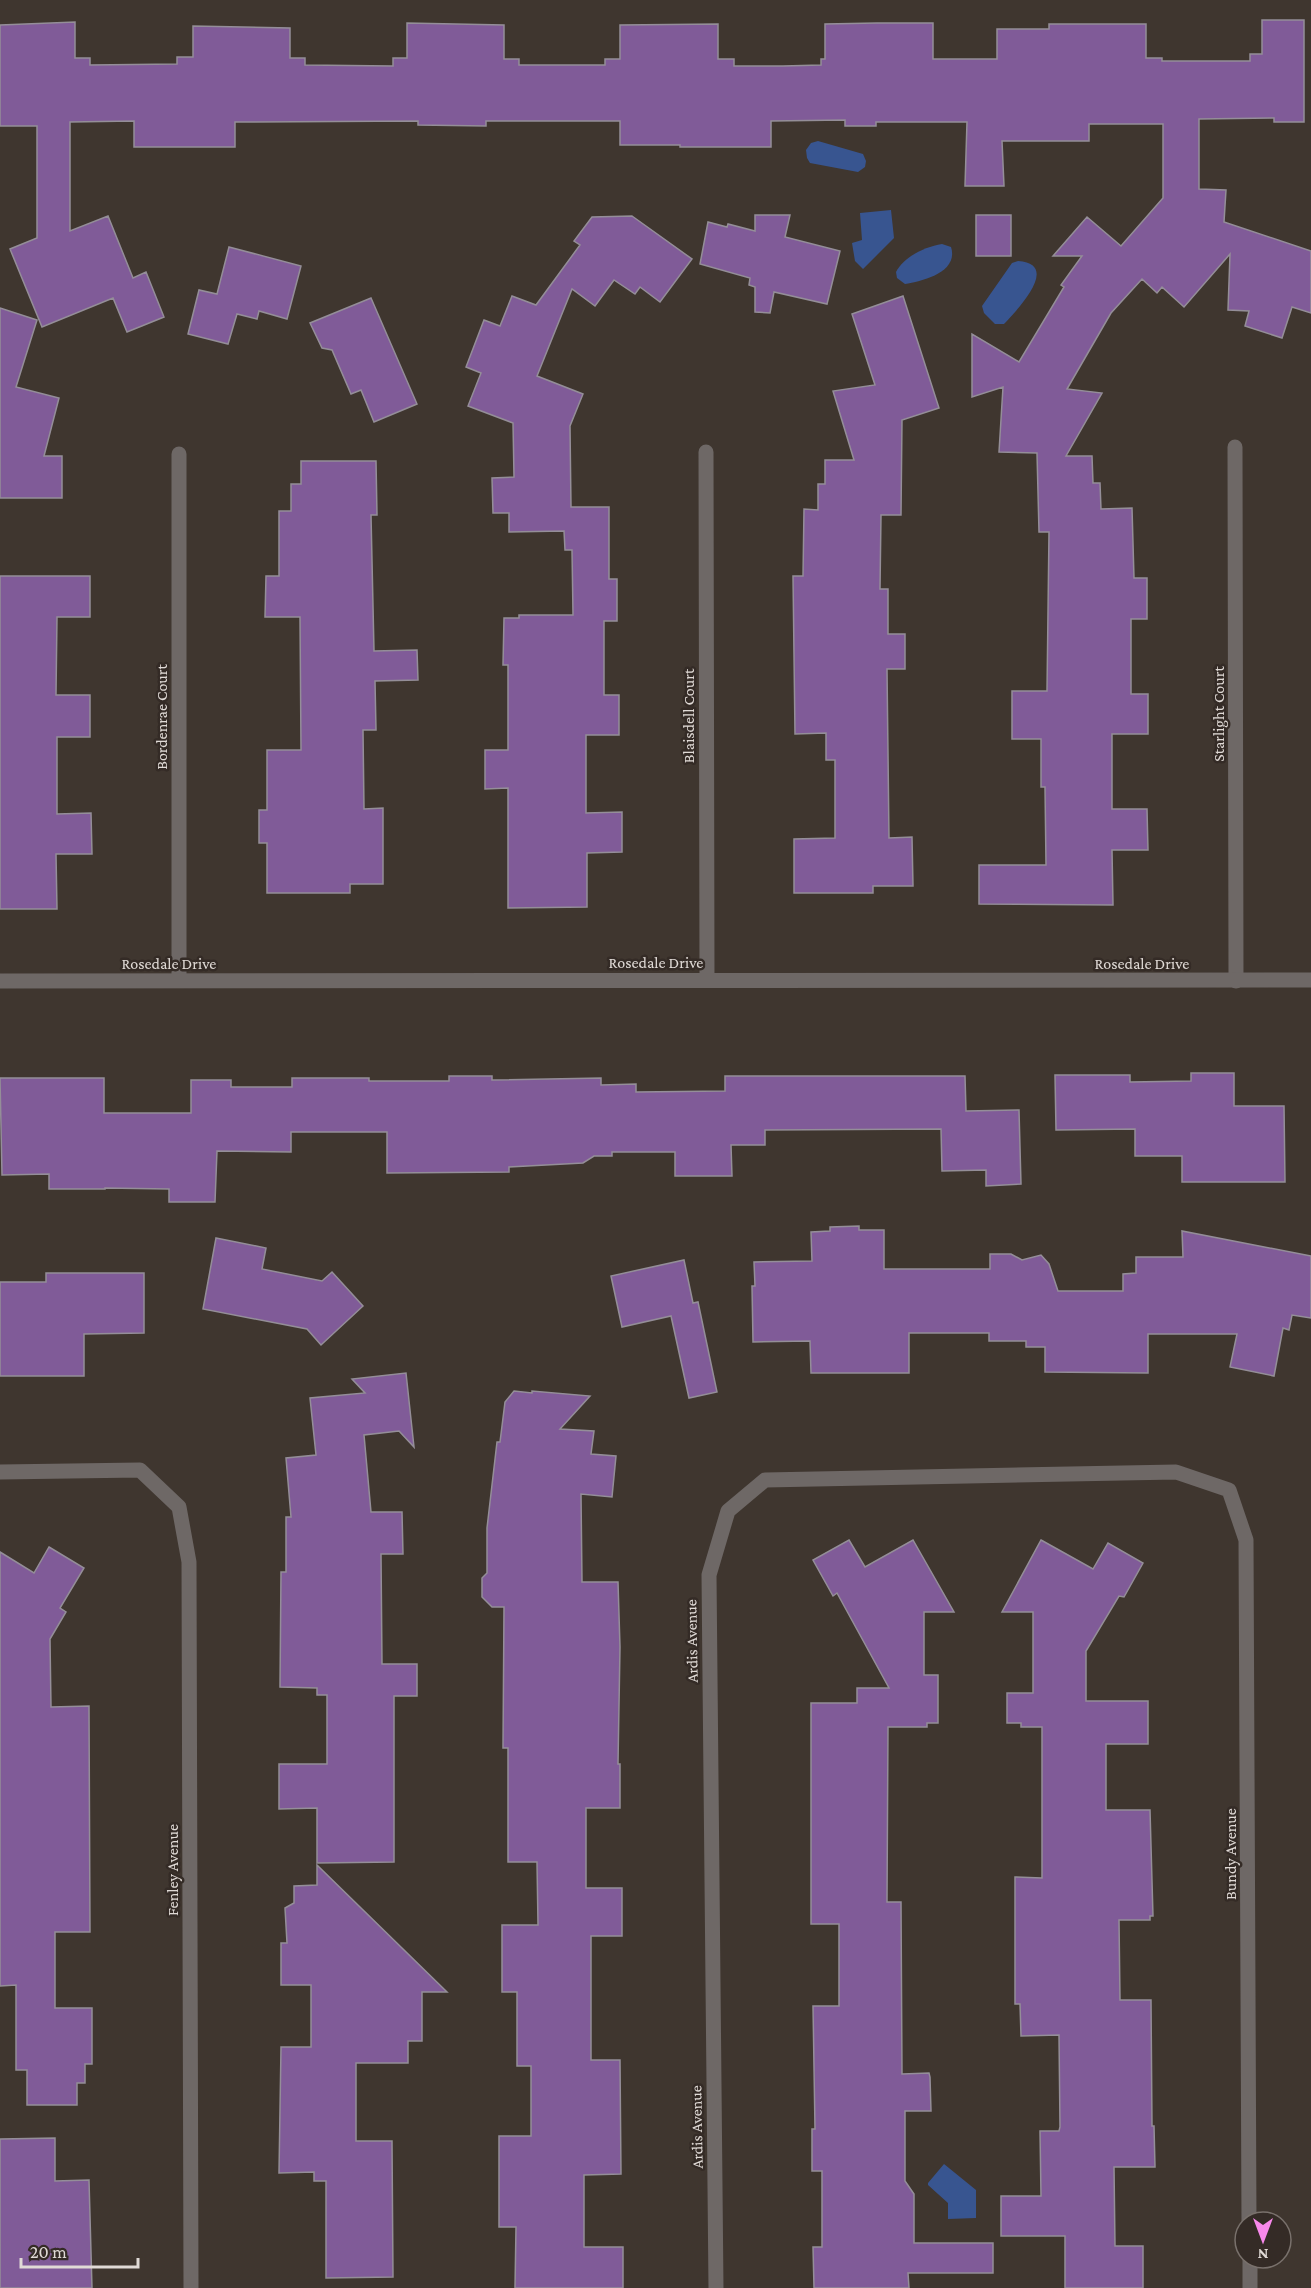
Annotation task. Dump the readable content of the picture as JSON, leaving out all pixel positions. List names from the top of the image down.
{
  "streets": {
    "street": [
      "Starlight Court",
      "Blaisdell Court",
      "Bordenrae Court",
      "Rosedale Drive",
      "Ardis Avenue",
      "Bundy Avenue",
      "Fenley Avenue"
    ]
  },
  "crossings": [
    ["Starlight Court", "Rosedale Drive"],
    ["Blaisdell Court", "Rosedale Drive"],
    ["Bordenrae Court", "Rosedale Drive"],
    ["Ardis Avenue", "Bundy Avenue"]
  ],
  "scale_bar": "20 m",
  "north": "bottom"
}
